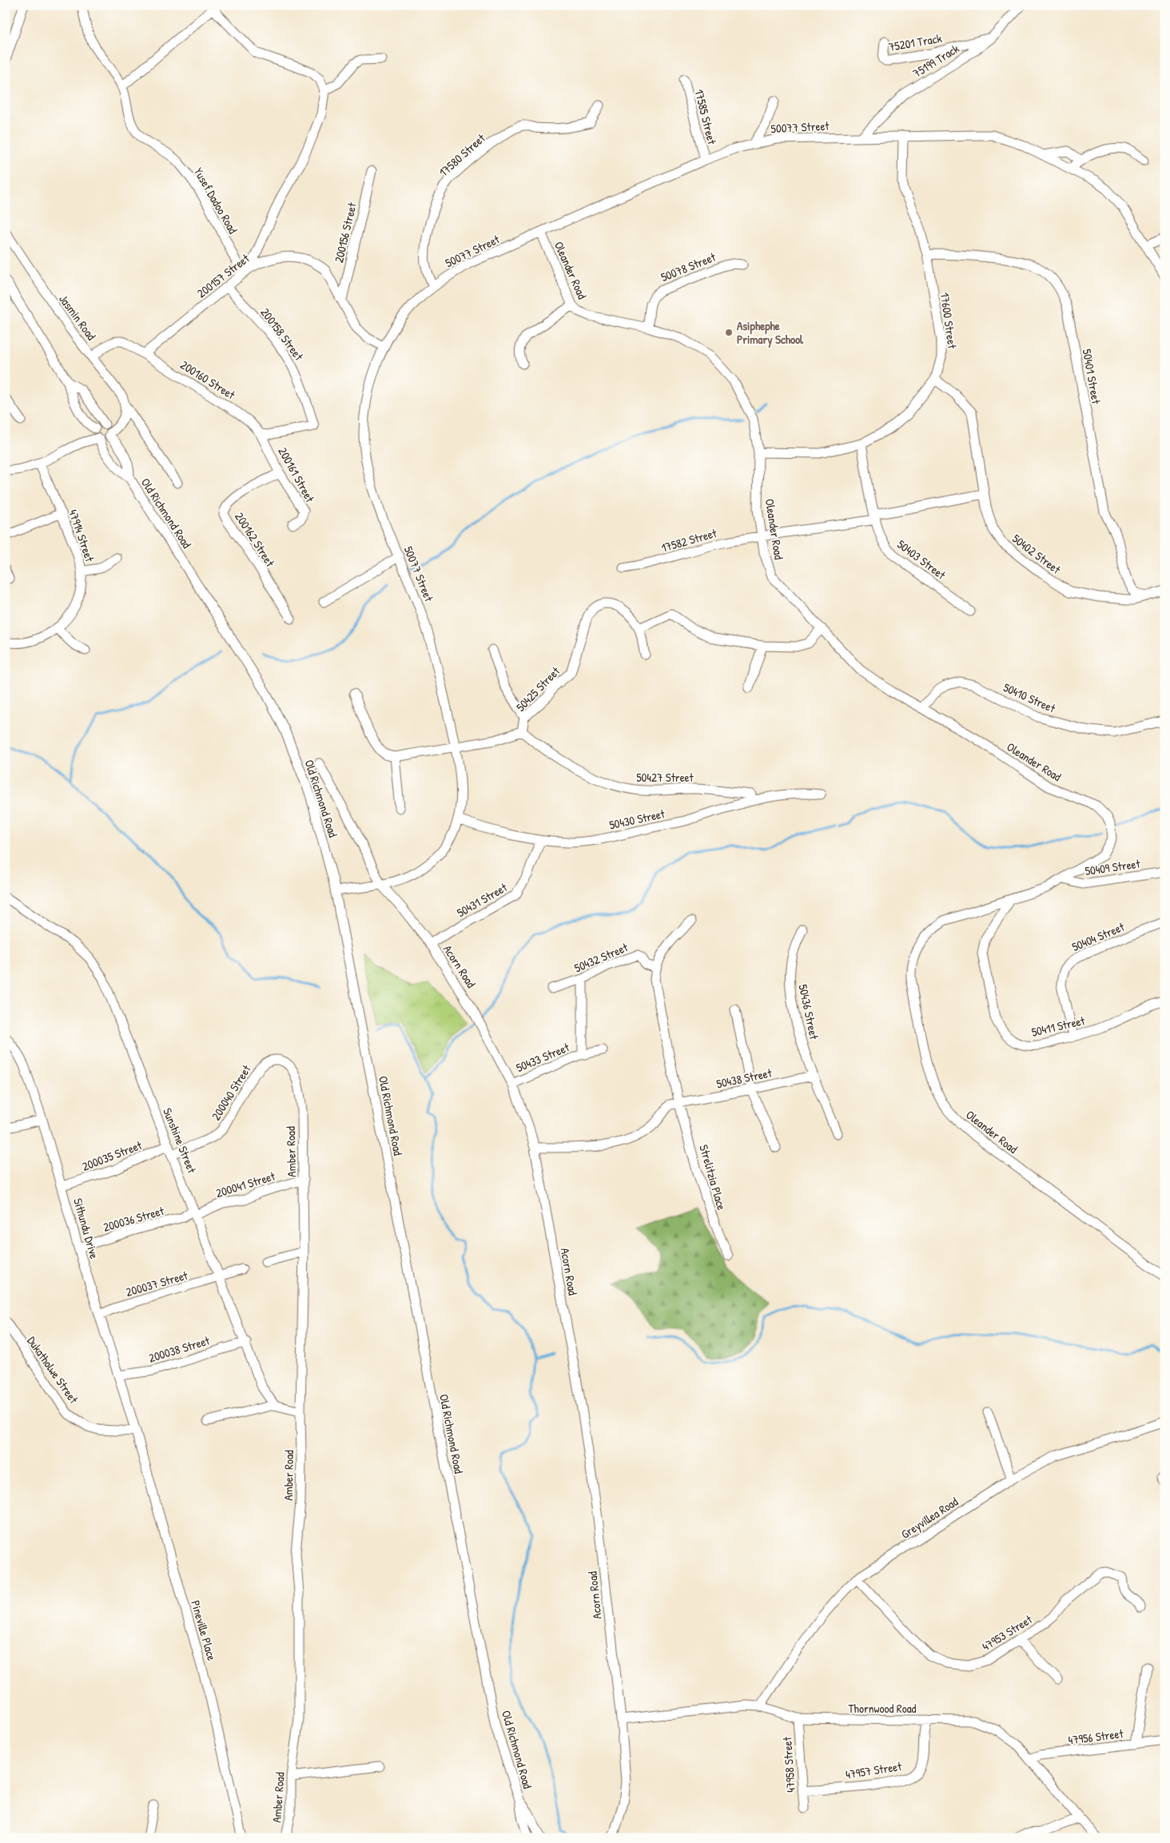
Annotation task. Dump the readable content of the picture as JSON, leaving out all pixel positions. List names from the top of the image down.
{
  "streets": {
    "street": [
      "75201 Track",
      "75199 Track",
      "17585 Street",
      "50077 Street",
      "17580 Street",
      "Yusef Dadoo Road",
      "200156 Street",
      "50078 Street",
      "Oleander Road",
      "200157 Street",
      "Jasmin Road",
      "17600 Street",
      "200158 Street",
      "50401 Street",
      "200160 Street",
      "200161 Street",
      "Old Richmond Road",
      "47914 Street",
      "200162 Street",
      "17582 Street",
      "50402 Street",
      "50403 Street",
      "50425 Street",
      "50410 Street",
      "50427 Street",
      "50430 Street",
      "50409 Street",
      "50431 Street",
      "50404 Street",
      "50432 Street",
      "Acorn Road",
      "50436 Street",
      "50411 Street",
      "50433 Street",
      "50438 Street",
      "200040 Street",
      "Sunshine Street",
      "Amber Road",
      "200035 Street",
      "Strelitzia Place",
      "200041 Street",
      "200036 Street",
      "Sithundu Drive",
      "200037 Street",
      "200038 Street",
      "Dukatholwe Street",
      "Greyvillea Road",
      "Pineville Place",
      "47953 Street",
      "Thornwood Road",
      "47956 Street",
      "47958 Street",
      "47957 Street"
    ]
  },
  "crossings": [
    ["75201 Track", "75199 Track"],
    ["75199 Track", "50077 Street"],
    ["17585 Street", "50077 Street"],
    ["50077 Street", "17580 Street"],
    ["50077 Street", "Oleander Road"],
    ["50077 Street", "200157 Street"],
    ["50077 Street", "17600 Street"],
    ["50077 Street", "Old Richmond Road"],
    ["50077 Street", "50425 Street"],
    ["50077 Street", "50430 Street"],
    ["50077 Street", "Acorn Road"],
    ["Yusef Dadoo Road", "200157 Street"],
    ["200156 Street", "200157 Street"],
    ["50078 Street", "Oleander Road"],
    ["Oleander Road", "17600 Street"],
    ["Oleander Road", "17582 Street"],
    ["Oleander Road", "50410 Street"],
    ["Oleander Road", "50409 Street"],
    ["Oleander Road", "50411 Street"],
    ["200157 Street", "200158 Street"],
    ["200157 Street", "200160 Street"],
    ["Jasmin Road", "200160 Street"],
    ["17600 Street", "50401 Street"],
    ["17600 Street", "50402 Street"],
    ["17600 Street", "50403 Street"],
    ["200158 Street", "200160 Street"],
    ["200158 Street", "200161 Street"],
    ["50401 Street", "50402 Street"],
    ["200160 Street", "200161 Street"],
    ["200161 Street", "200162 Street"],
    ["17582 Street", "50402 Street"],
    ["17582 Street", "50403 Street"],
    ["50425 Street", "50427 Street"],
    ["50427 Street", "50430 Street"],
    ["50430 Street", "50431 Street"],
    ["50431 Street", "Acorn Road"],
    ["50404 Street", "50411 Street"],
    ["50432 Street", "50433 Street"],
    ["50432 Street", "Strelitzia Place"],
    ["Acorn Road", "50433 Street"],
    ["Acorn Road", "Thornwood Road"],
    ["50436 Street", "50438 Street"],
    ["50438 Street", "Strelitzia Place"],
    ["200040 Street", "Sunshine Street"],
    ["200040 Street", "Amber Road"],
    ["Sunshine Street", "200035 Street"],
    ["Sunshine Street", "200041 Street"],
    ["Sunshine Street", "200036 Street"],
    ["Sunshine Street", "200037 Street"],
    ["Sunshine Street", "200038 Street"],
    ["Amber Road", "200041 Street"],
    ["200035 Street", "Sithundu Drive"],
    ["200041 Street", "200036 Street"],
    ["200036 Street", "Sithundu Drive"],
    ["Sithundu Drive", "200037 Street"],
    ["Sithundu Drive", "200038 Street"],
    ["Sithundu Drive", "Dukatholwe Street"],
    ["Sithundu Drive", "Pineville Place"],
    ["Dukatholwe Street", "Pineville Place"],
    ["Greyvillea Road", "47953 Street"],
    ["Greyvillea Road", "Thornwood Road"],
    ["Thornwood Road", "47956 Street"],
    ["Thornwood Road", "47958 Street"],
    ["Thornwood Road", "47957 Street"],
    ["47958 Street", "47957 Street"]
  ],
  "places": ["Asiphephe Primary School"]
}
